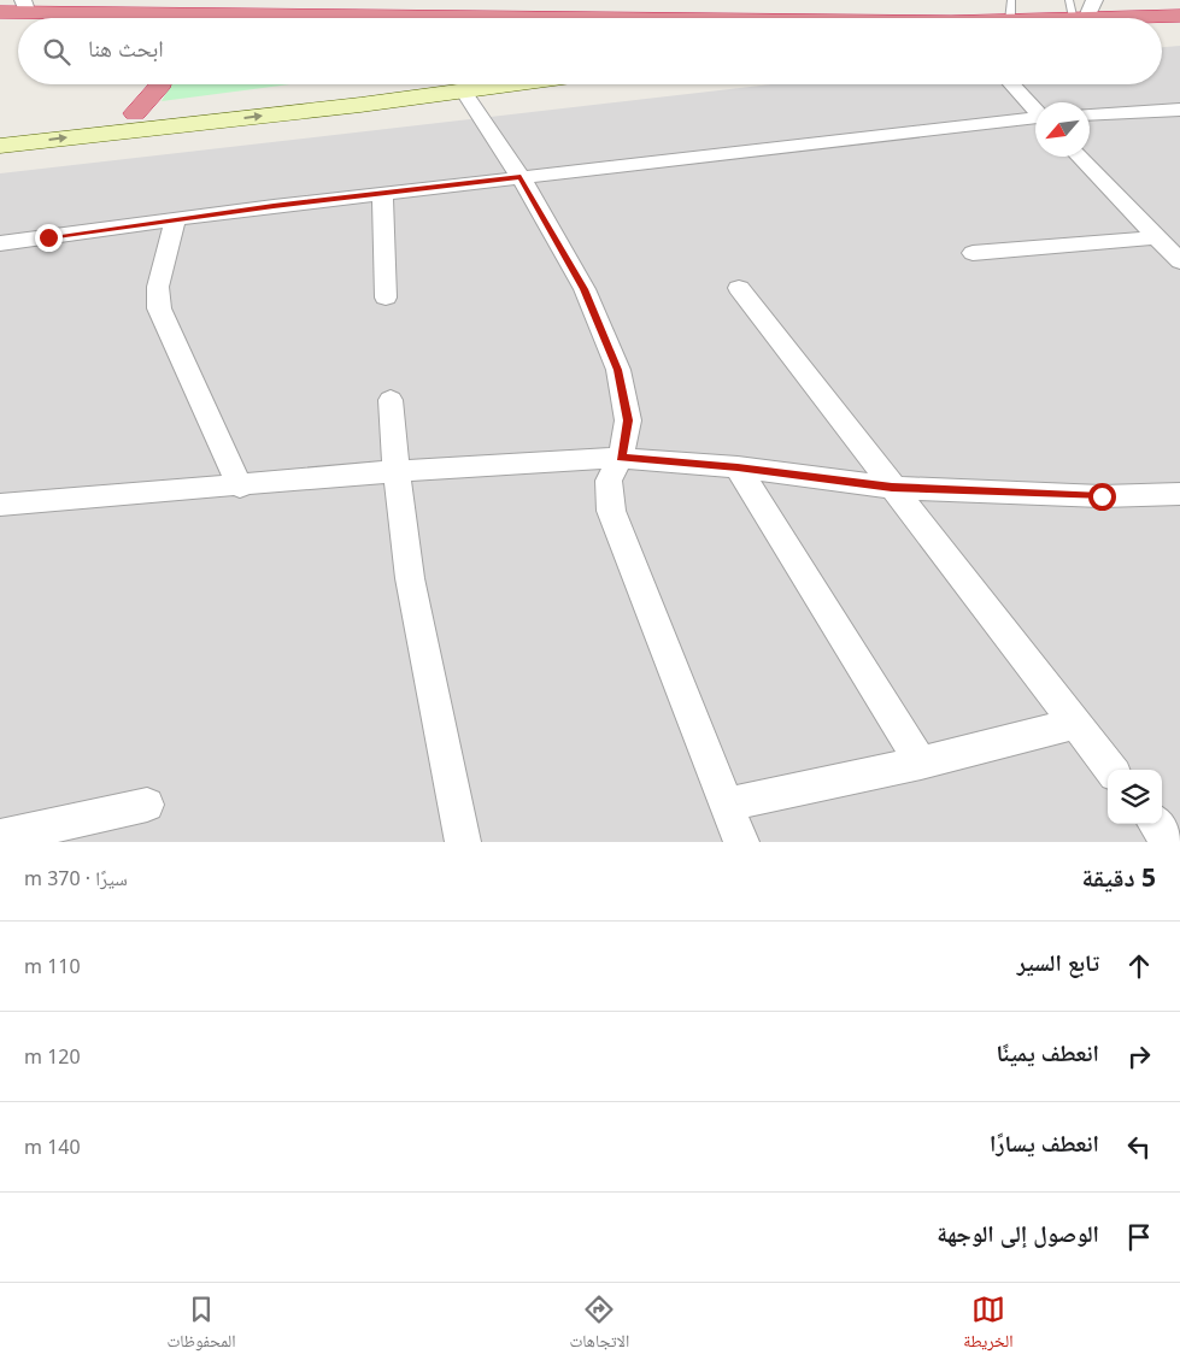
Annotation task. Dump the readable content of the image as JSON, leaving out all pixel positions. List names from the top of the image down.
{
  "north": "bottom left",
  "page": {
    "search": "ابحث هنا",
    "heading": ["5 دقيقة", "سيرًا · 370 m"],
    "list": [
      ["تابع السير", "110 m"],
      ["انعطف يمينًا", "120 m"],
      ["انعطف يسارًا", "140 m"],
      "الوصول إلى الوجهة"
    ],
    "nav": ["الخريطة", "الاتجاهات", "المحفوظات"]
  }
}
